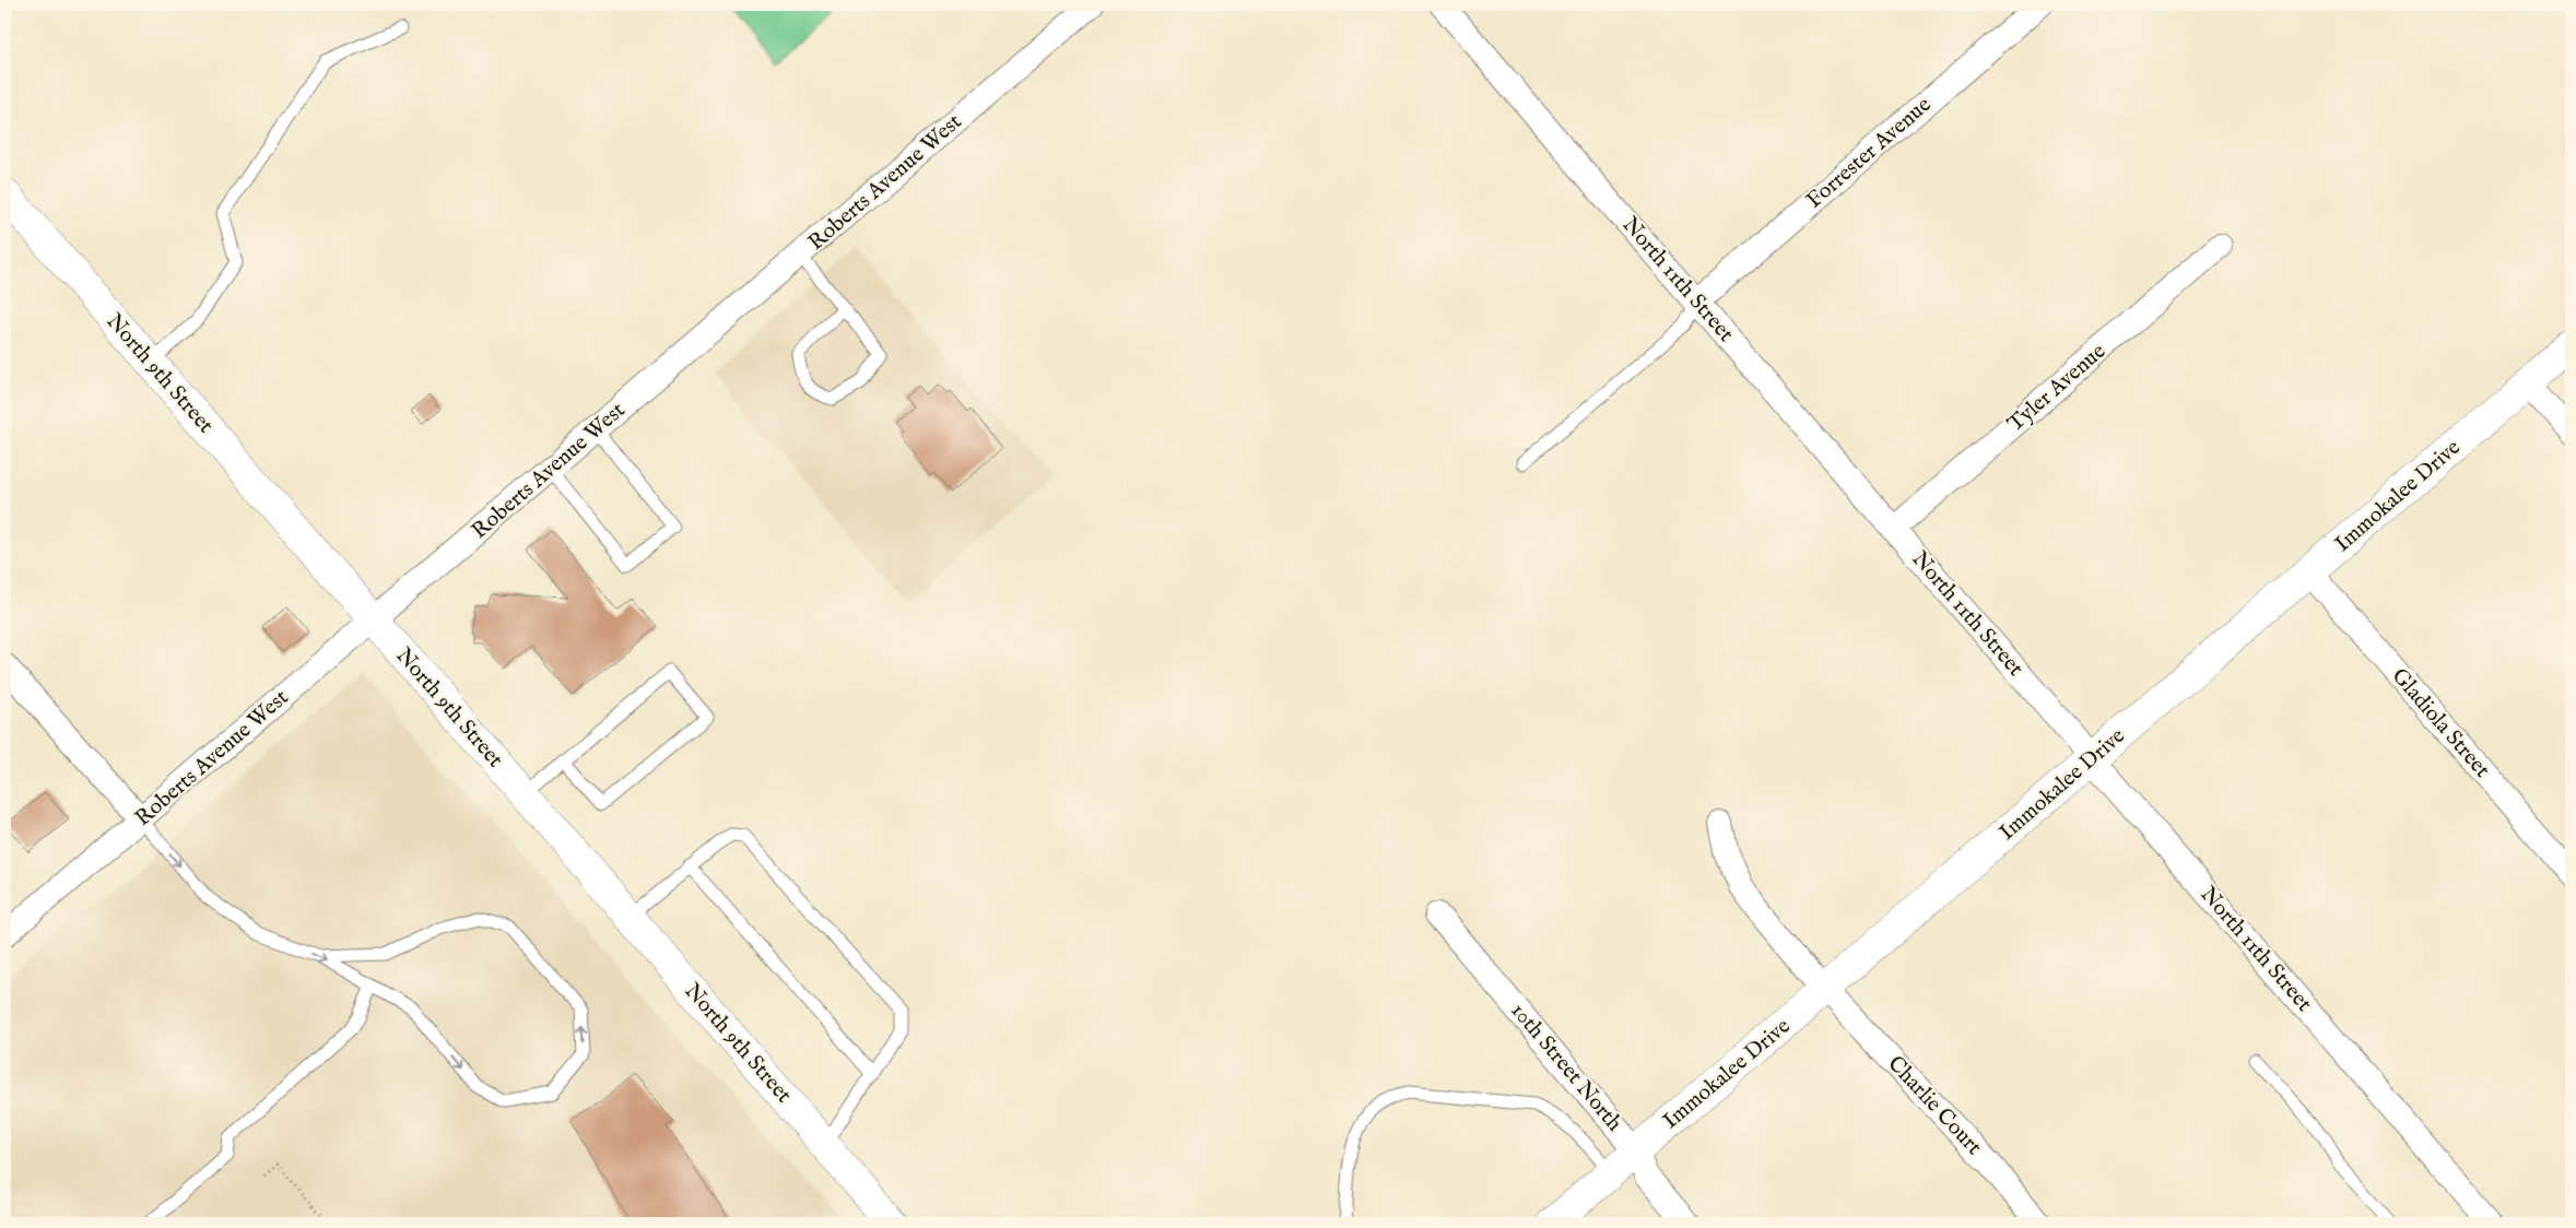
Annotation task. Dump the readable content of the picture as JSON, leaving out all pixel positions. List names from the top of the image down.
{
  "streets": {
    "street": [
      "Forrester Avenue",
      "Roberts Avenue West",
      "North 11th Street",
      "North 9th Street",
      "Tyler Avenue",
      "Immokalee Drive",
      "Gladiola Street",
      "10th Street North",
      "Charlie Court"
    ]
  },
  "crossings": [
    ["Forrester Avenue", "North 11th Street"],
    ["Roberts Avenue West", "North 9th Street"],
    ["North 11th Street", "Tyler Avenue"],
    ["North 11th Street", "Immokalee Drive"],
    ["Immokalee Drive", "Gladiola Street"],
    ["Immokalee Drive", "10th Street North"],
    ["Immokalee Drive", "Charlie Court"]
  ]
}
